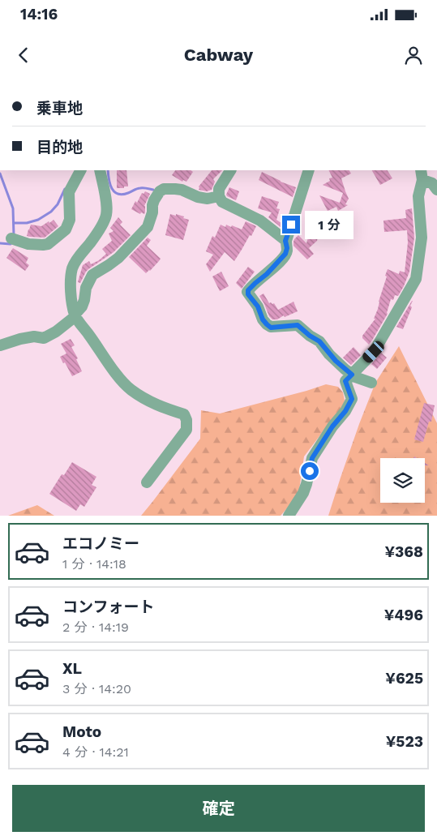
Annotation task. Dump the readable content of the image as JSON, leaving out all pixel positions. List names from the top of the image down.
{
  "page": {
    "status": "14:16",
    "header": "Cabway",
    "banner": ["乗車地", "目的地"],
    "bubble": "1 分",
    "list": [
      {
        "name": "エコノミー",
        "note": "1 分 · 14:18",
        "value": "¥368"
      },
      {
        "name": "コンフォート",
        "note": "2 分 · 14:19",
        "value": "¥496"
      },
      {
        "name": "XL",
        "note": "3 分 · 14:20",
        "value": "¥625"
      },
      {
        "name": "Moto",
        "note": "4 分 · 14:21",
        "value": "¥523"
      }
    ],
    "buttons": "確定"
  }
}
